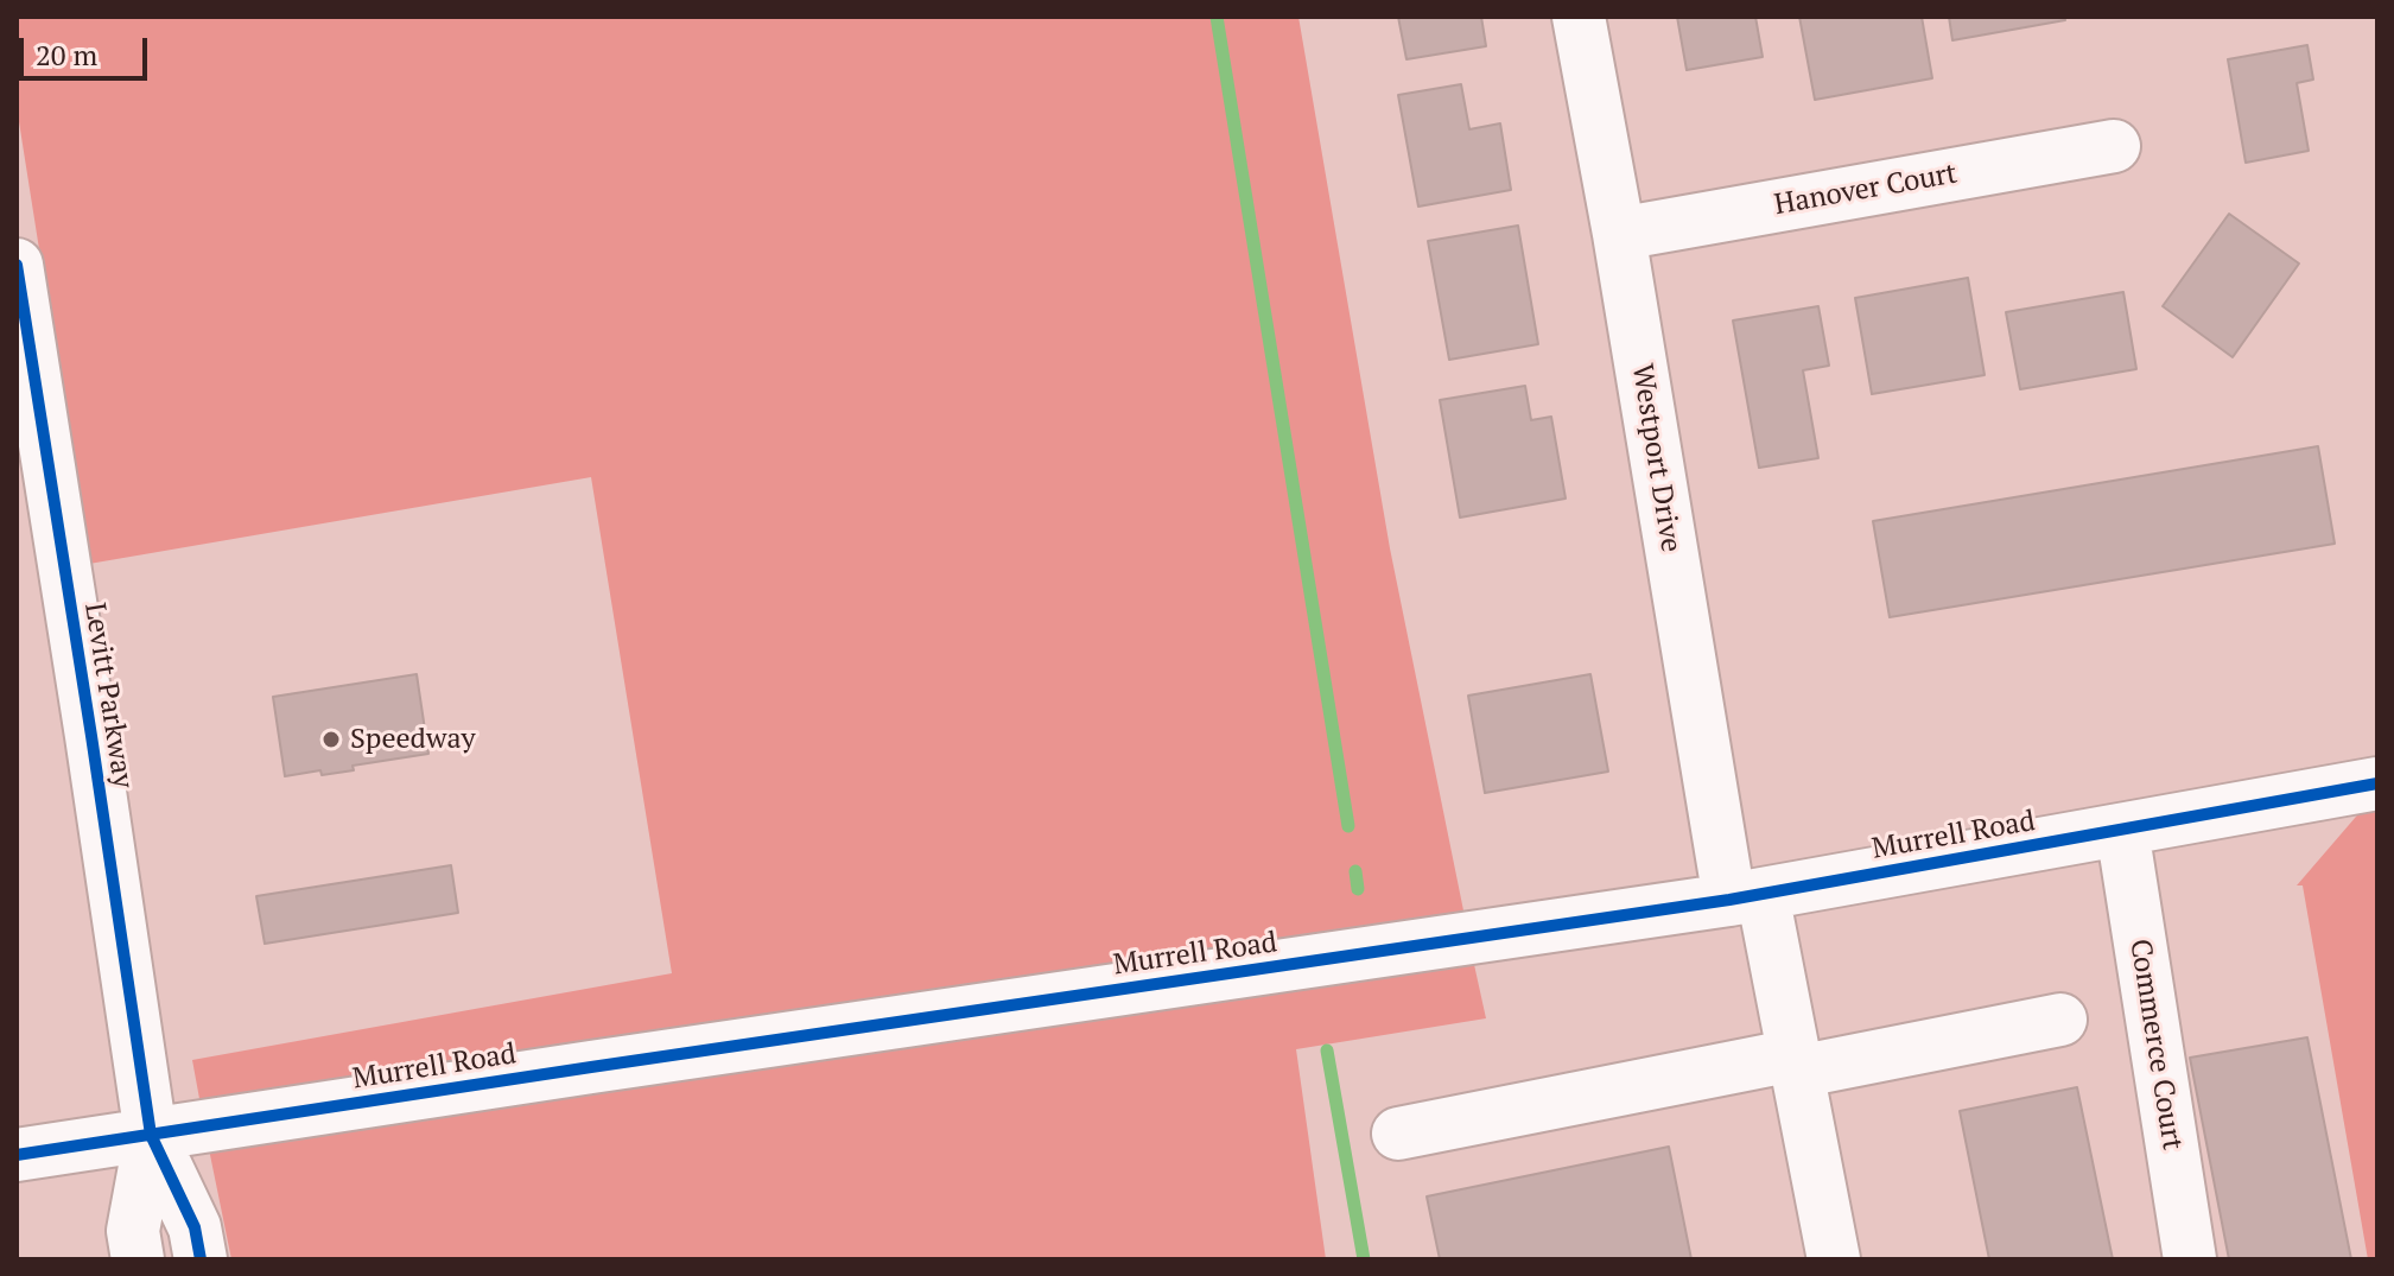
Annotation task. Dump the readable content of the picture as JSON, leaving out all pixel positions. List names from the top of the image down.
{
  "streets": {
    "street": [
      "Hanover Court",
      "Westport Drive",
      "Levitt Parkway",
      "Murrell Road",
      "Commerce Court"
    ]
  },
  "crossings": [
    ["Hanover Court", "Westport Drive"],
    ["Westport Drive", "Murrell Road"],
    ["Levitt Parkway", "Murrell Road"],
    ["Murrell Road", "Commerce Court"]
  ],
  "places": ["Speedway"],
  "scale_bar": "20 m"
}
